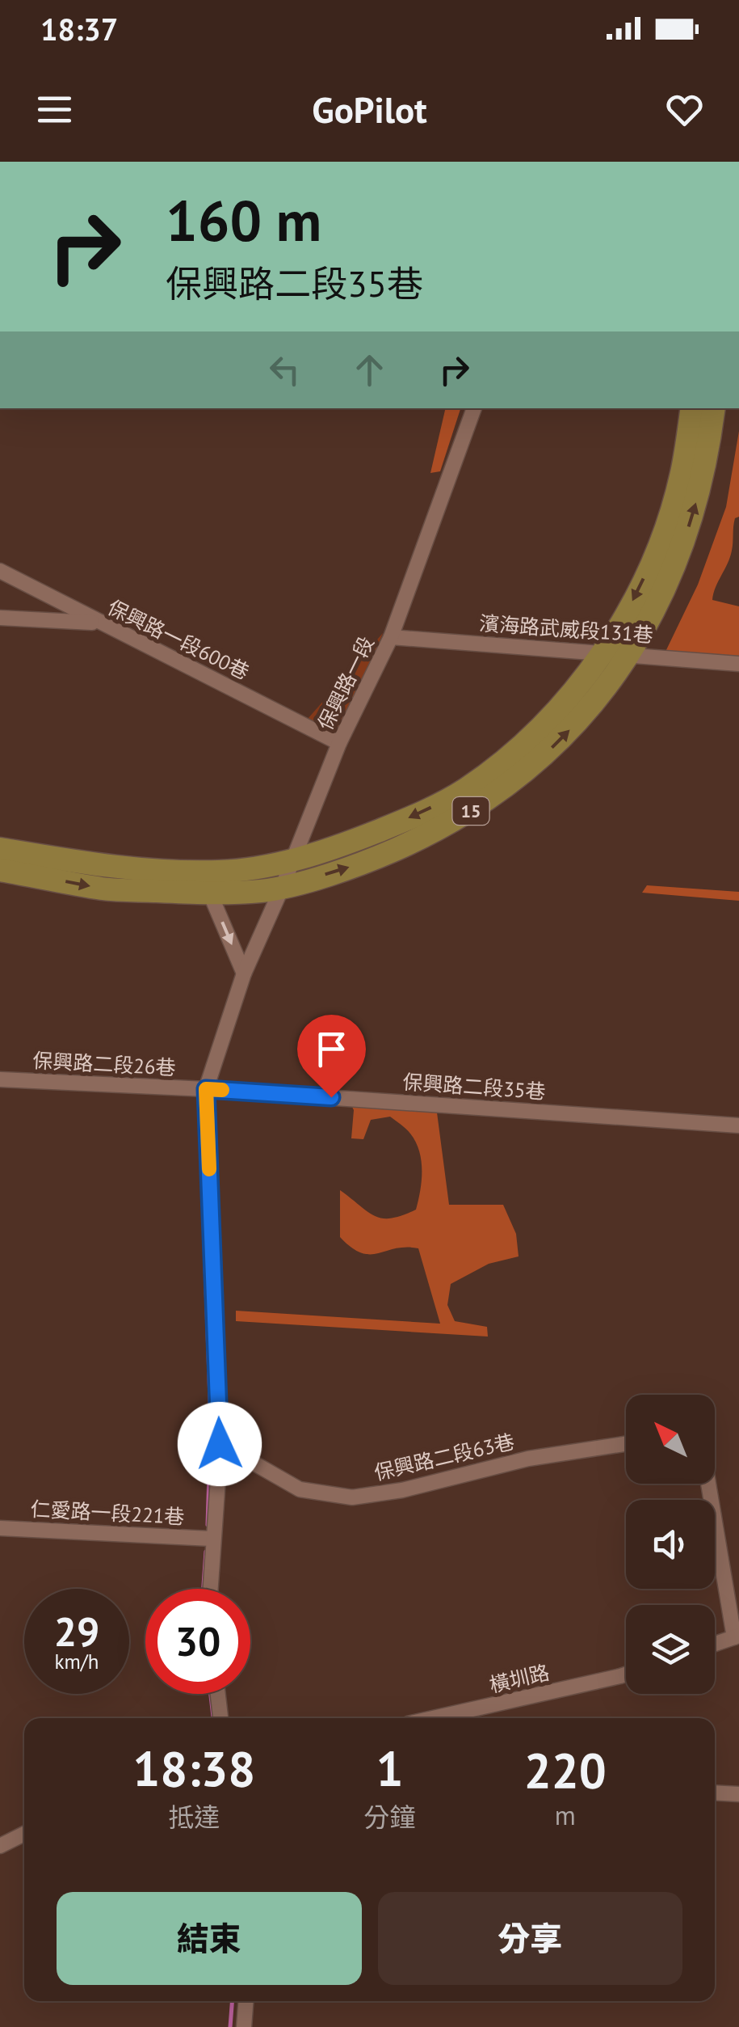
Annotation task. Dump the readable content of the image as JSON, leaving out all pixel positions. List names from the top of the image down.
{
  "streets": {
    "main road": ["15"],
    "street": [
      "濱海路武威段131巷",
      "保興路一段600巷",
      "保興路一段",
      "保興路二段26巷",
      "保興路二段35巷",
      "保興路二段63巷",
      "仁愛路一段221巷",
      "橫圳路"
    ]
  },
  "crossings": [
    ["濱海路武威段131巷", "保興路一段"],
    ["濱海路武威段131巷", "15"],
    ["保興路一段600巷", "保興路一段"],
    ["保興路一段", "15"],
    ["保興路一段", "保興路二段26巷"],
    ["保興路一段", "保興路二段35巷"],
    ["保興路二段26巷", "保興路二段35巷"]
  ],
  "north": "top left",
  "page": {
    "status": "18:37",
    "header": "GoPilot",
    "turn": ["160 m", "保興路二段35巷"],
    "speed": "29 km/h",
    "limit": "30",
    "eta": [
      "18:38",
      "抵達",
      "1",
      "分鐘",
      "220",
      "m"
    ],
    "buttons": ["結束", "分享"]
  }
}
